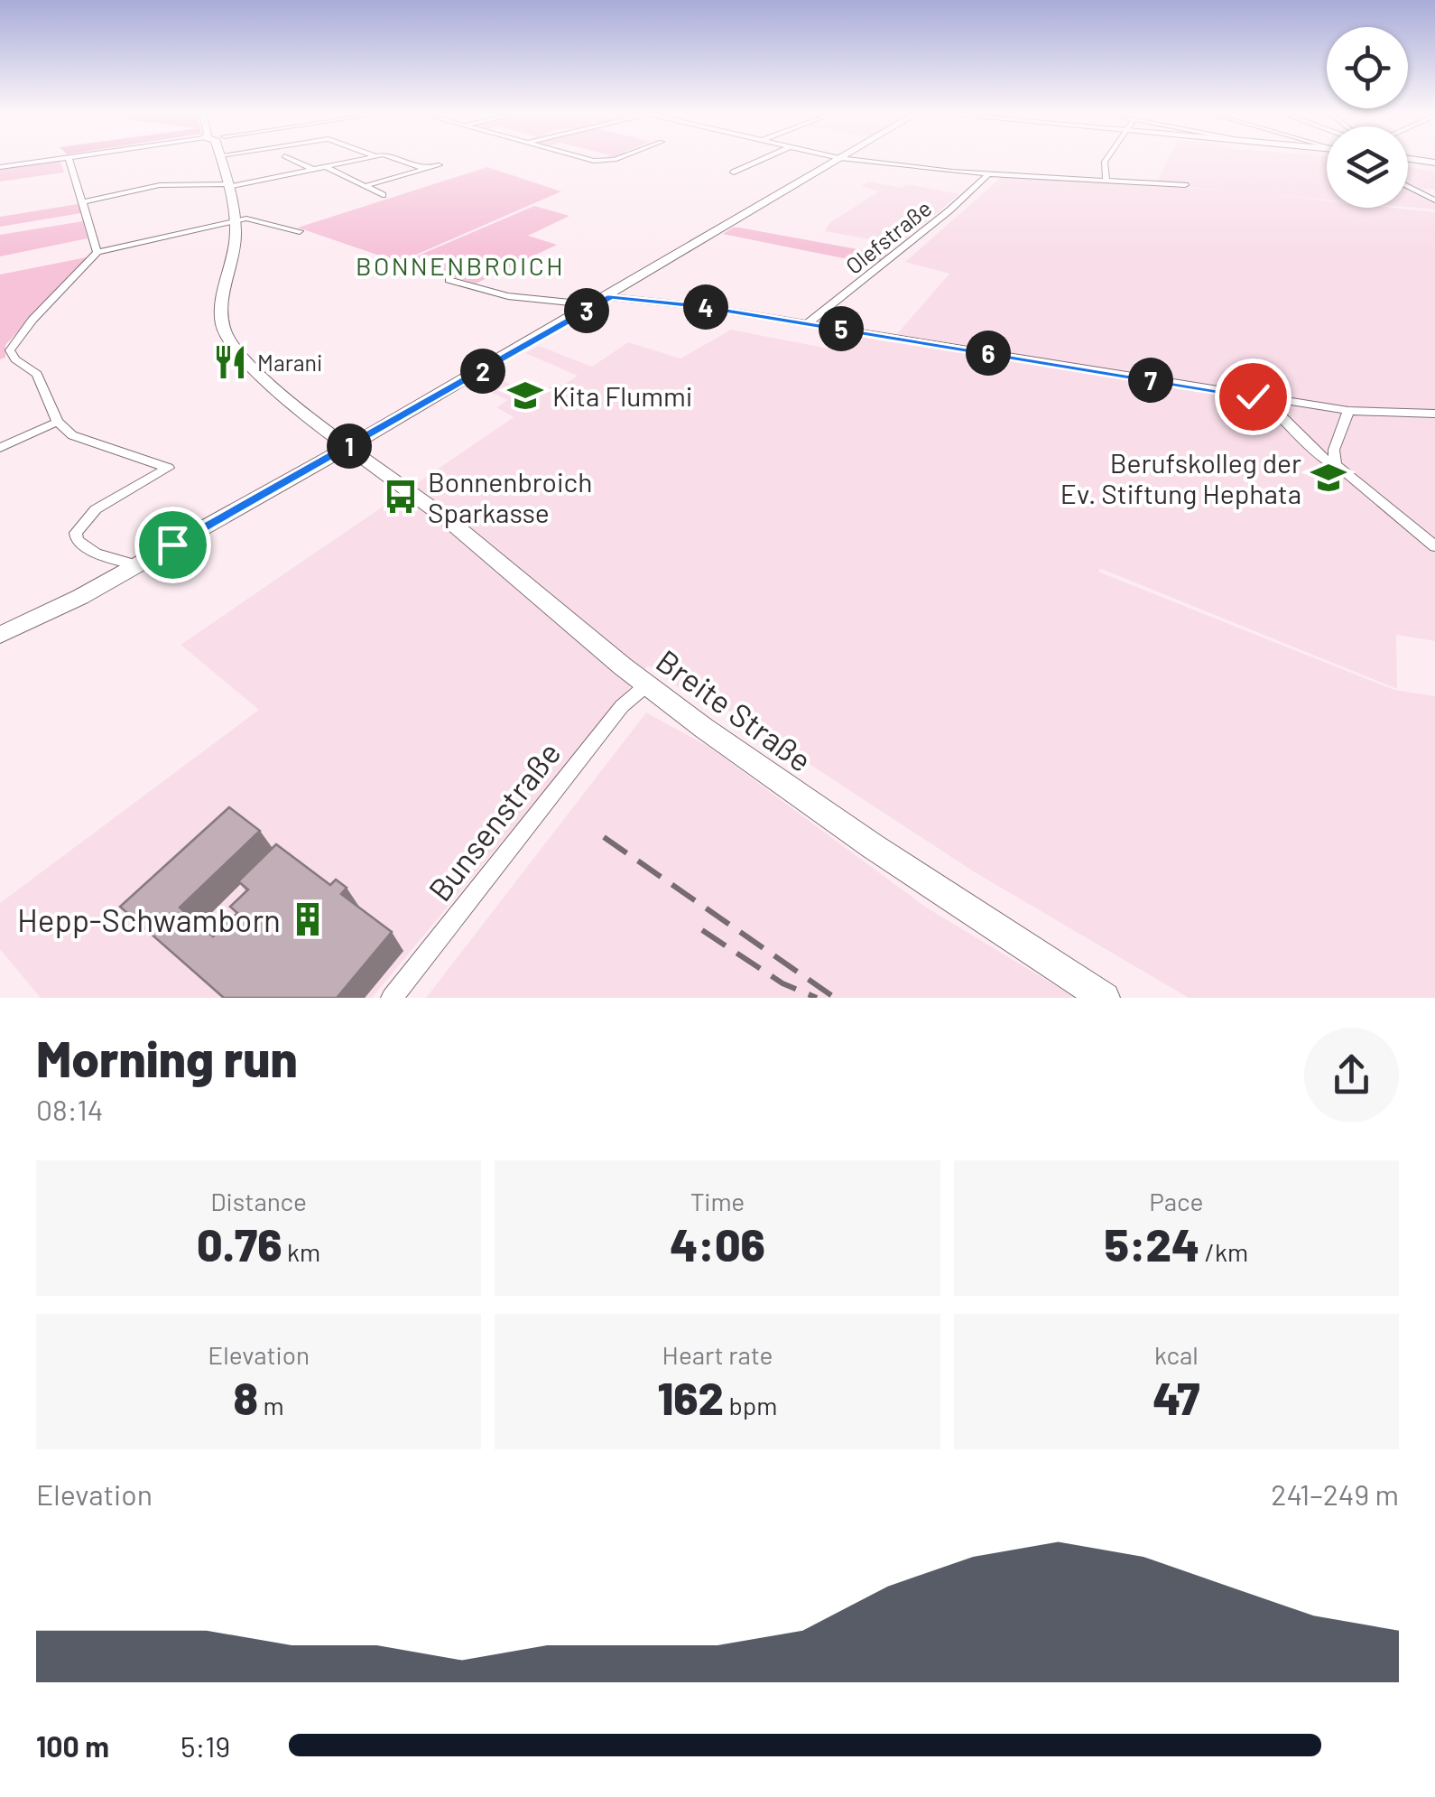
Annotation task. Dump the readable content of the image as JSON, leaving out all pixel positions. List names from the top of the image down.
{
  "streets": {
    "main road": ["Breite Straße"],
    "street": ["Olefstraße", "Bunsenstraße"]
  },
  "crossings": [
    ["Breite Straße", "Bunsenstraße"]
  ],
  "districts": ["BONNENBROICH"],
  "places": {
    "restaurant": ["Marani"],
    "school or university": ["Kita Flummi", "Berufskolleg der Ev. Stiftung Hephata"],
    "bus stop": ["Bonnenbroich Sparkasse"],
    "building": ["Hepp-Schwamborn"]
  },
  "page": {
    "pins": [
      "4",
      "3",
      "5",
      "6",
      "2",
      "7",
      "1"
    ],
    "heading": ["Morning run", "08:14"],
    "stats": [
      ["Distance", "0.76 km"],
      ["Time", "4:06"],
      ["Pace", "5:24 /km"],
      ["Elevation", "8 m"],
      ["Heart rate", "162 bpm"],
      ["kcal", "47"]
    ],
    "chart": ["Elevation", "241–249 m"],
    "list": [
      {
        "name": "100 m",
        "note": "5:19"
      }
    ]
  }
}
